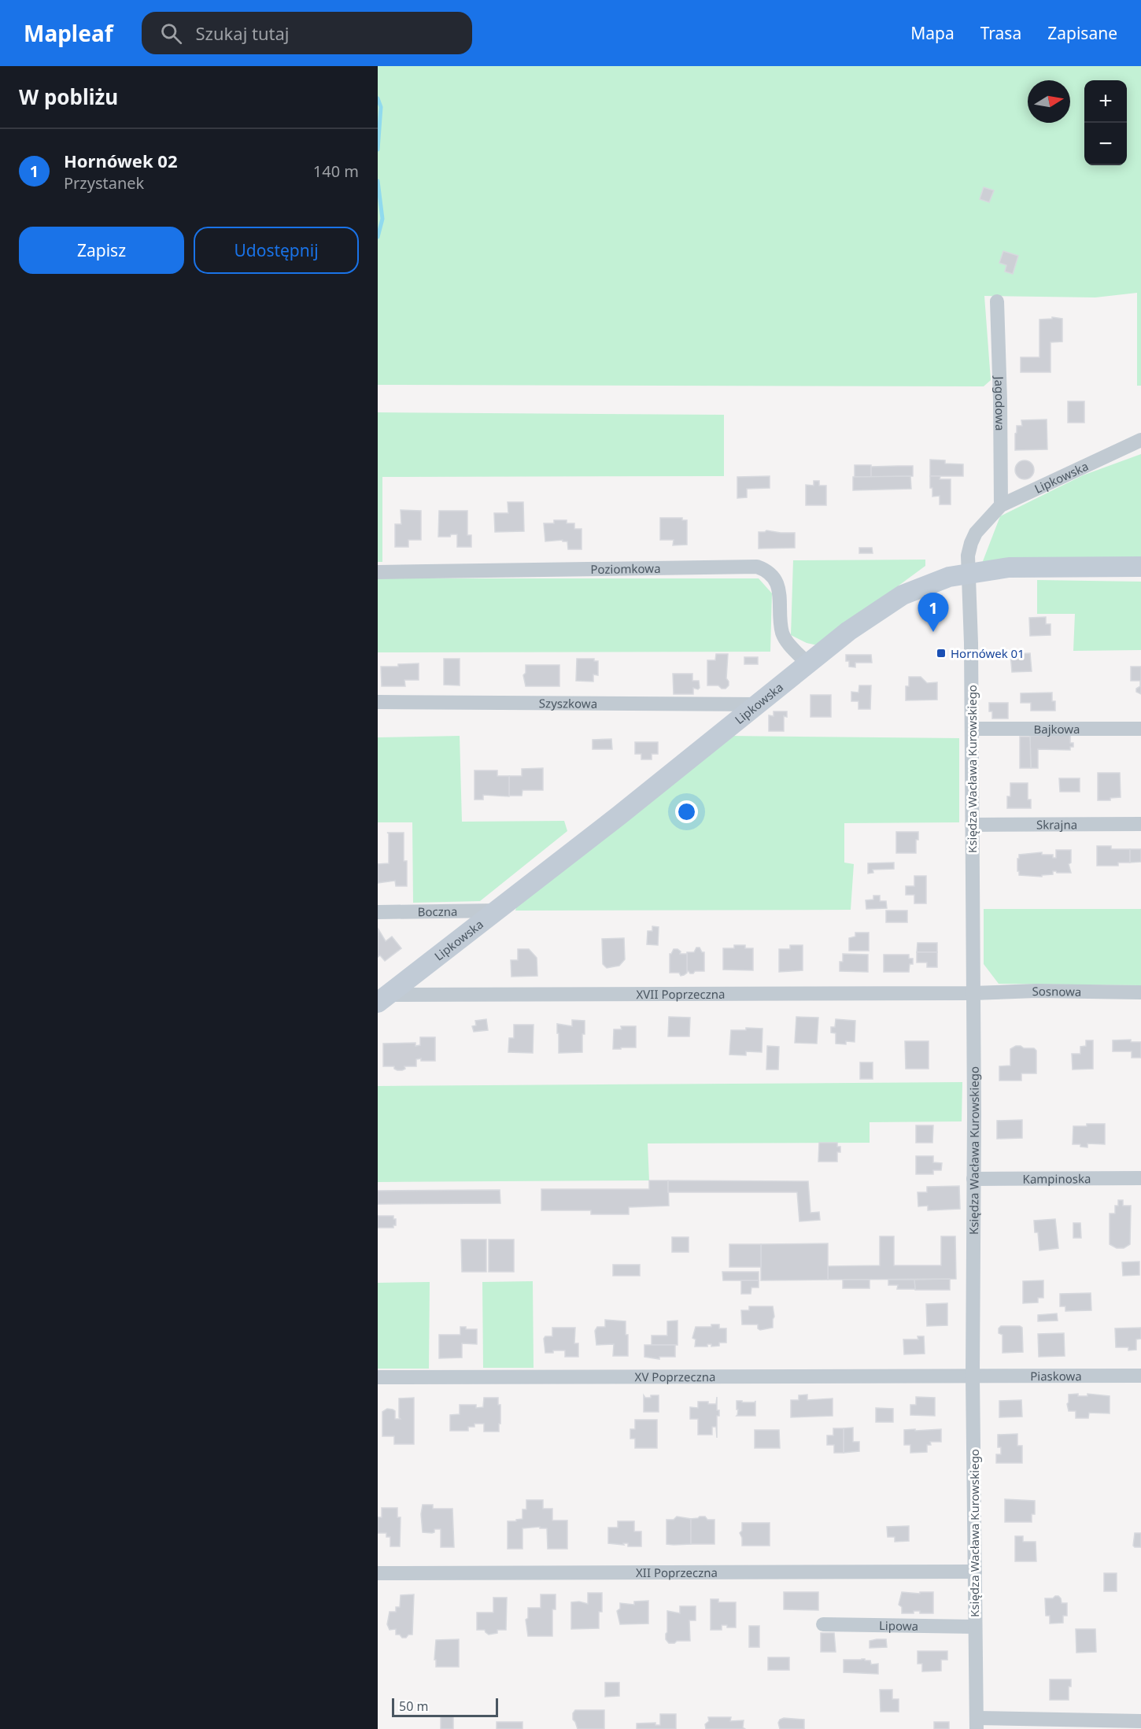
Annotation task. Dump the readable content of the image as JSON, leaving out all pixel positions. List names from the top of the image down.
{
  "streets": {
    "street": [
      "Jagodowa",
      "Lipkowska",
      "Poziomkowa",
      "Szyszkowa",
      "Bajkowa",
      "Księdza Wacława Kurowskiego",
      "Skrajna",
      "Boczna",
      "Sosnowa",
      "XVII Poprzeczna",
      "Kampinoska",
      "XV Poprzeczna",
      "Piaskowa",
      "XII Poprzeczna",
      "Lipowa"
    ]
  },
  "crossings": [
    ["Jagodowa", "Lipkowska"],
    ["Lipkowska", "Poziomkowa"],
    ["Lipkowska", "Szyszkowa"],
    ["Lipkowska", "Księdza Wacława Kurowskiego"],
    ["Lipkowska", "Boczna"],
    ["Lipkowska", "XVII Poprzeczna"],
    ["Bajkowa", "Księdza Wacława Kurowskiego"],
    ["Księdza Wacława Kurowskiego", "Skrajna"],
    ["Księdza Wacława Kurowskiego", "Sosnowa"],
    ["Księdza Wacława Kurowskiego", "XVII Poprzeczna"],
    ["Księdza Wacława Kurowskiego", "Kampinoska"],
    ["Księdza Wacława Kurowskiego", "XV Poprzeczna"],
    ["Księdza Wacława Kurowskiego", "Piaskowa"],
    ["Księdza Wacława Kurowskiego", "XII Poprzeczna"],
    ["Księdza Wacława Kurowskiego", "Lipowa"],
    ["Sosnowa", "XVII Poprzeczna"],
    ["XV Poprzeczna", "Piaskowa"]
  ],
  "places": {
    "transit": ["Hornówek 01"]
  },
  "scale_bar": "50 m",
  "north": "right",
  "page": {
    "header": "Mapleaf",
    "search": "Szukaj tutaj",
    "nav": ["Mapa", "Trasa", "Zapisane"],
    "heading": "W pobliżu",
    "map_buttons": ["+", "−"],
    "list": [
      {
        "mark": "1",
        "name": "Hornówek 02",
        "note": "Przystanek",
        "value": "140 m"
      }
    ],
    "buttons": ["Zapisz", "Udostępnij"],
    "pins": "1",
    "scale": "50 m"
  }
}
